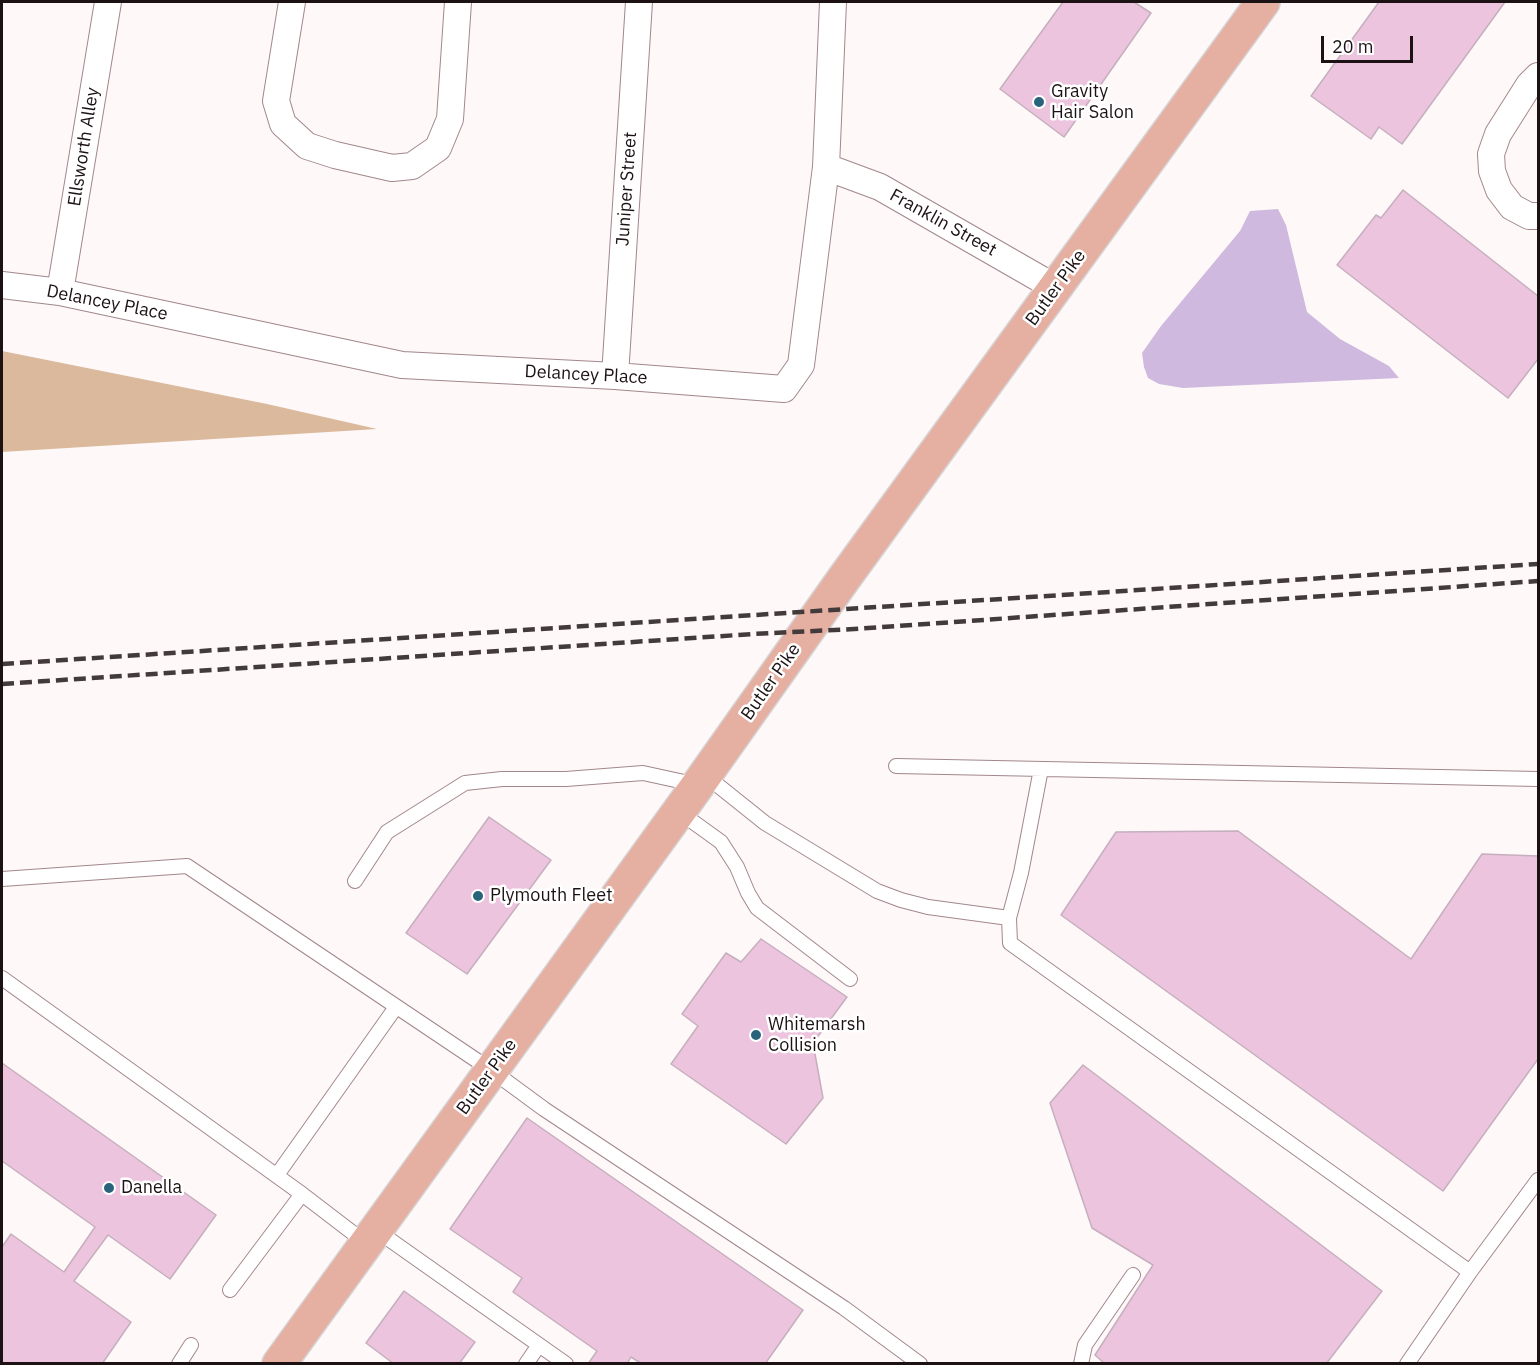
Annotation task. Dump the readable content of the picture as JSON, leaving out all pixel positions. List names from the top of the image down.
{
  "streets": {
    "main road": ["Butler Pike"],
    "street": [
      "Ellsworth Alley",
      "Juniper Street",
      "Franklin Street",
      "Delancey Place"
    ]
  },
  "crossings": [
    ["Ellsworth Alley", "Delancey Place"],
    ["Juniper Street", "Delancey Place"],
    ["Franklin Street", "Butler Pike"],
    ["Franklin Street", "Delancey Place"]
  ],
  "places": [
    "Gravity Hair Salon",
    "Plymouth Fleet",
    "Whitemarsh Collision",
    "Danella"
  ],
  "scale_bar": "20 m"
}
